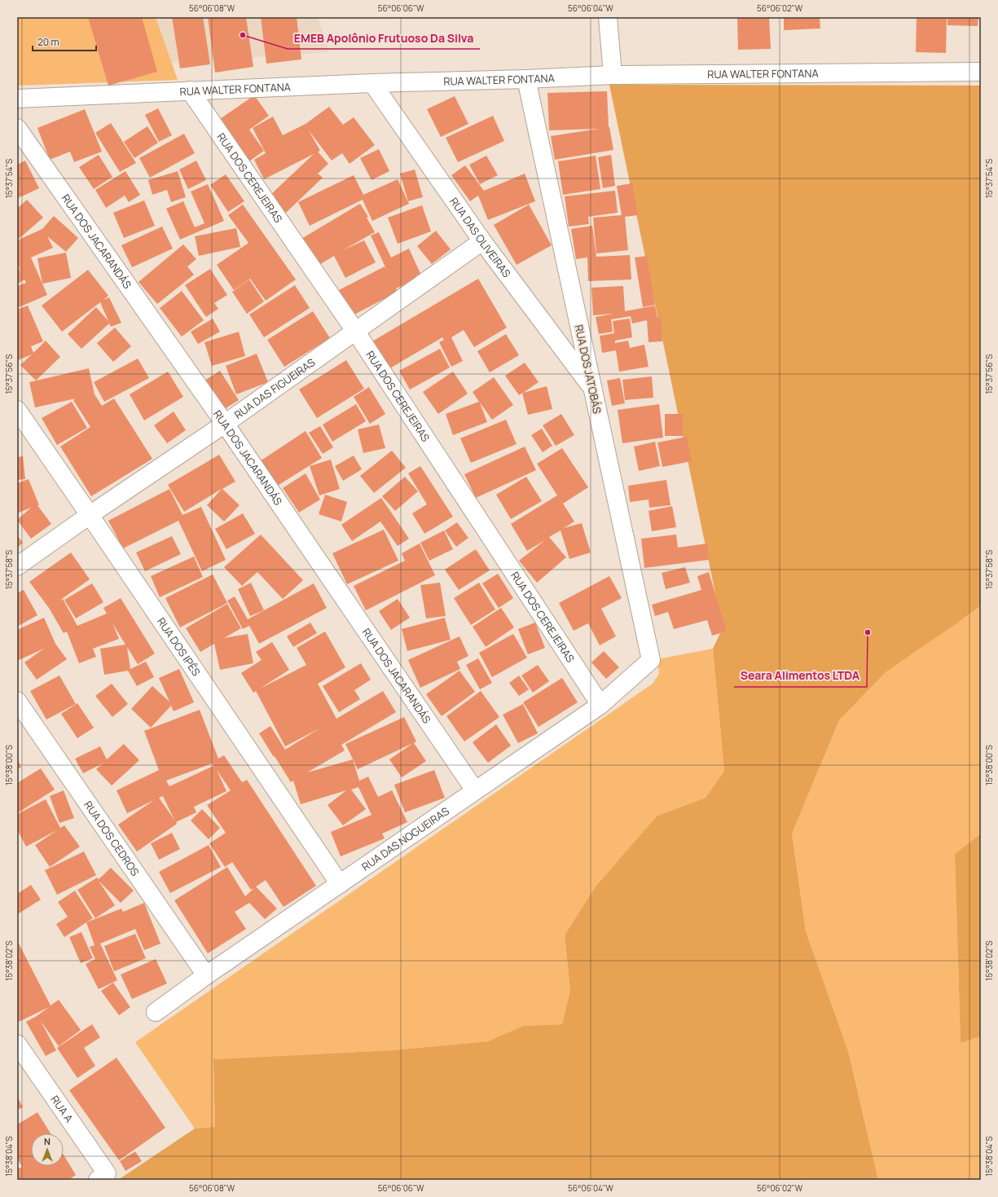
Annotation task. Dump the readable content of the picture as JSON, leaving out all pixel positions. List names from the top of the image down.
{
  "streets": {
    "street": [
      "RUA WALTER FONTANA",
      "RUA DOS CEREJEIRAS",
      "RUA DAS OLIVEIRAS",
      "RUA DOS JACARANDÁS",
      "RUA DOS JATOBÁS",
      "RUA DAS FIGUEIRAS",
      "RUA DOS IPÊS",
      "RUA DOS CEDROS",
      "RUA DAS NOGUEIRAS",
      "RUA A"
    ]
  },
  "crossings": [
    ["RUA WALTER FONTANA", "RUA DOS CEREJEIRAS"],
    ["RUA WALTER FONTANA", "RUA DAS OLIVEIRAS"],
    ["RUA WALTER FONTANA", "RUA DOS JATOBÁS"],
    ["RUA DOS CEREJEIRAS", "RUA DAS FIGUEIRAS"],
    ["RUA DOS CEREJEIRAS", "RUA DAS NOGUEIRAS"],
    ["RUA DAS OLIVEIRAS", "RUA DOS JATOBÁS"],
    ["RUA DAS OLIVEIRAS", "RUA DAS FIGUEIRAS"],
    ["RUA DOS JACARANDÁS", "RUA DAS FIGUEIRAS"],
    ["RUA DOS JACARANDÁS", "RUA DAS NOGUEIRAS"],
    ["RUA DOS JATOBÁS", "RUA DAS NOGUEIRAS"],
    ["RUA DAS FIGUEIRAS", "RUA DOS IPÊS"],
    ["RUA DOS IPÊS", "RUA DAS NOGUEIRAS"],
    ["RUA DOS CEDROS", "RUA DAS NOGUEIRAS"]
  ],
  "places": ["EMEB Apolônio Frutuoso Da Silva", "Seara Alimentos LTDA"],
  "scale_bar": "20 m",
  "north": "top",
  "coordinates": [
    "56°06'08\"W",
    "56°06'06\"W",
    "56°06'04\"W",
    "56°06'02\"W",
    "15°37'54\"S",
    "15°37'56\"S",
    "15°37'58\"S",
    "15°38'00\"S",
    "15°38'02\"S",
    "15°38'04\"S"
  ]
}
